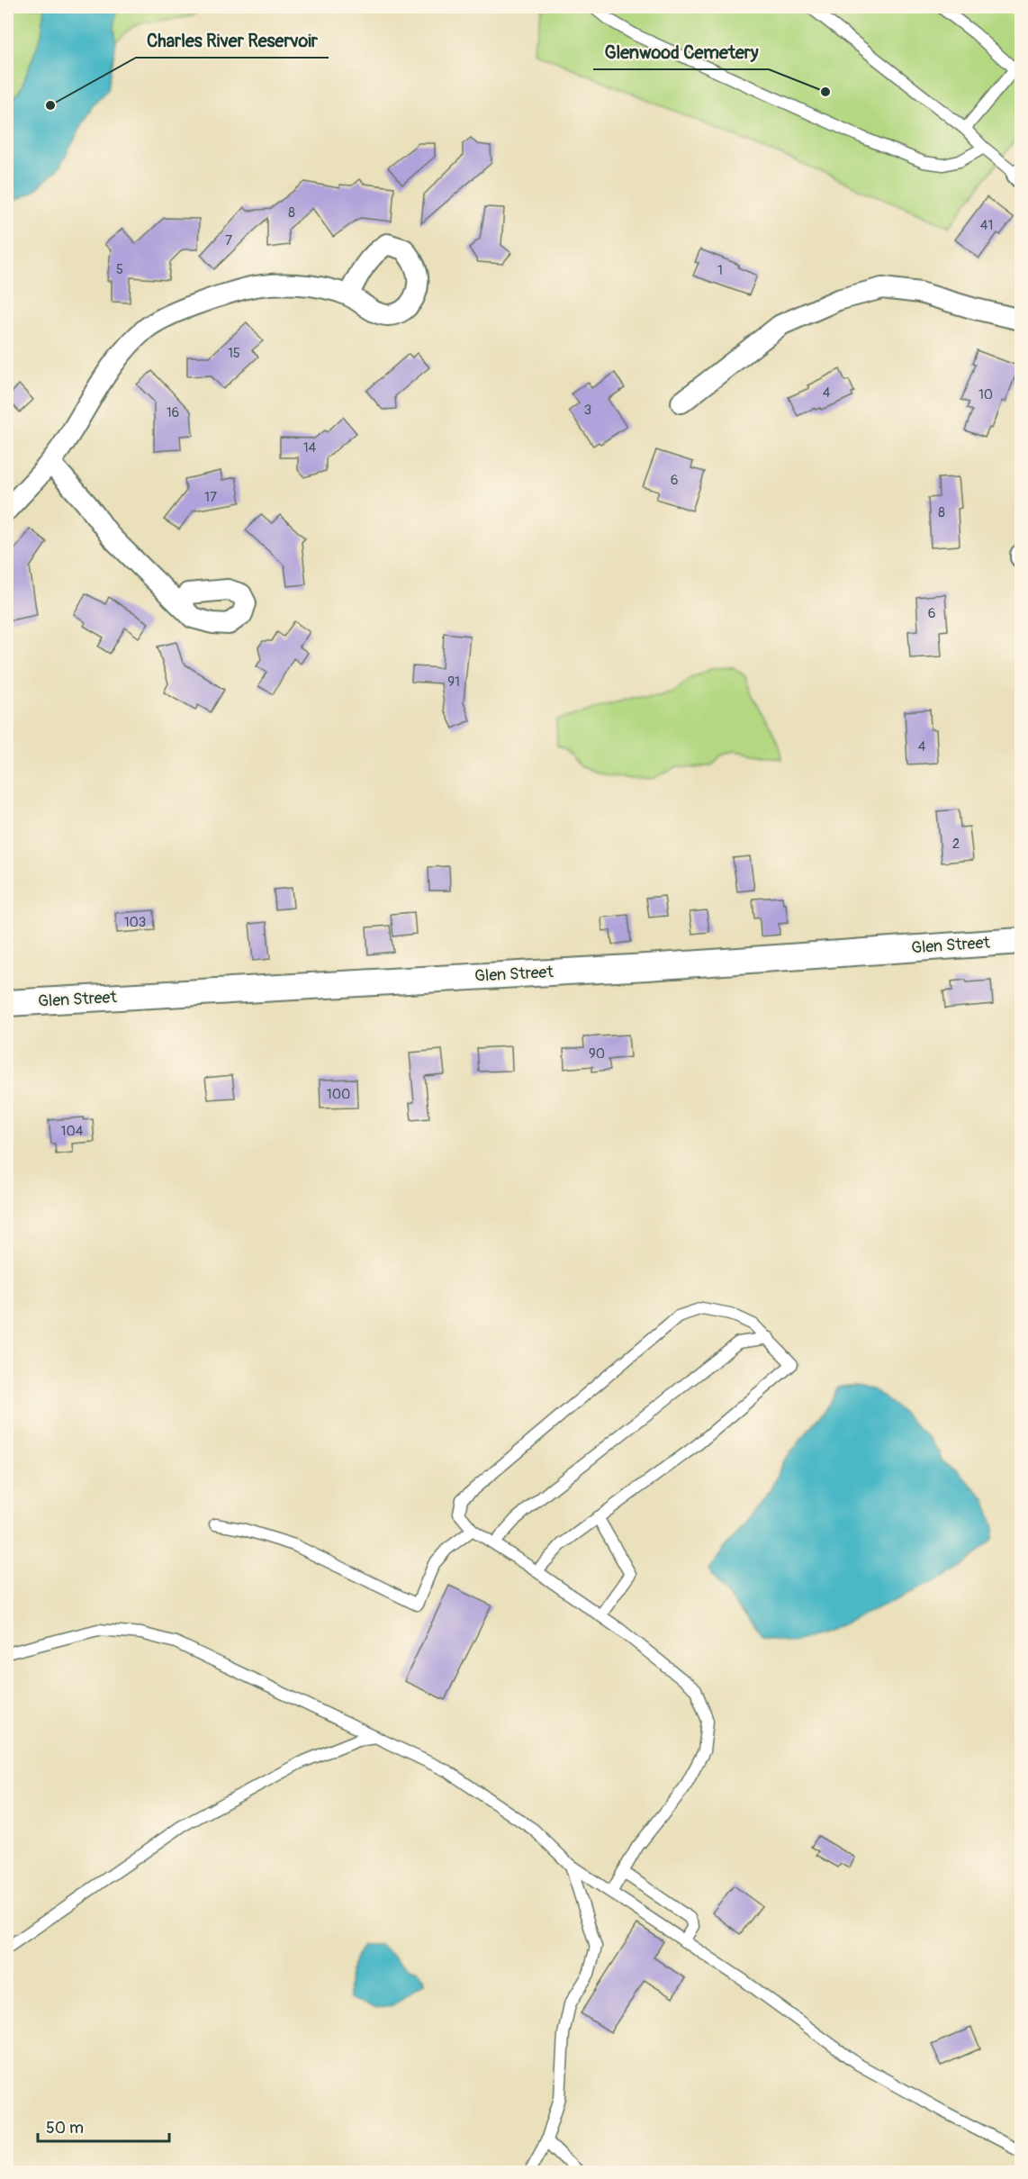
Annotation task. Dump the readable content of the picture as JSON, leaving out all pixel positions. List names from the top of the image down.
{
  "streets": {
    "street": ["Glen Street"]
  },
  "places": ["Glenwood Cemetery", "Charles River Reservoir"],
  "house_numbers": [
    "8",
    "41",
    "7",
    "5",
    "1",
    "15",
    "4",
    "10",
    "3",
    "16",
    "14",
    "6",
    "17",
    "8",
    "6",
    "91",
    "4",
    "2",
    "103",
    "90",
    "100",
    "104"
  ],
  "scale_bar": "50 m"
}
